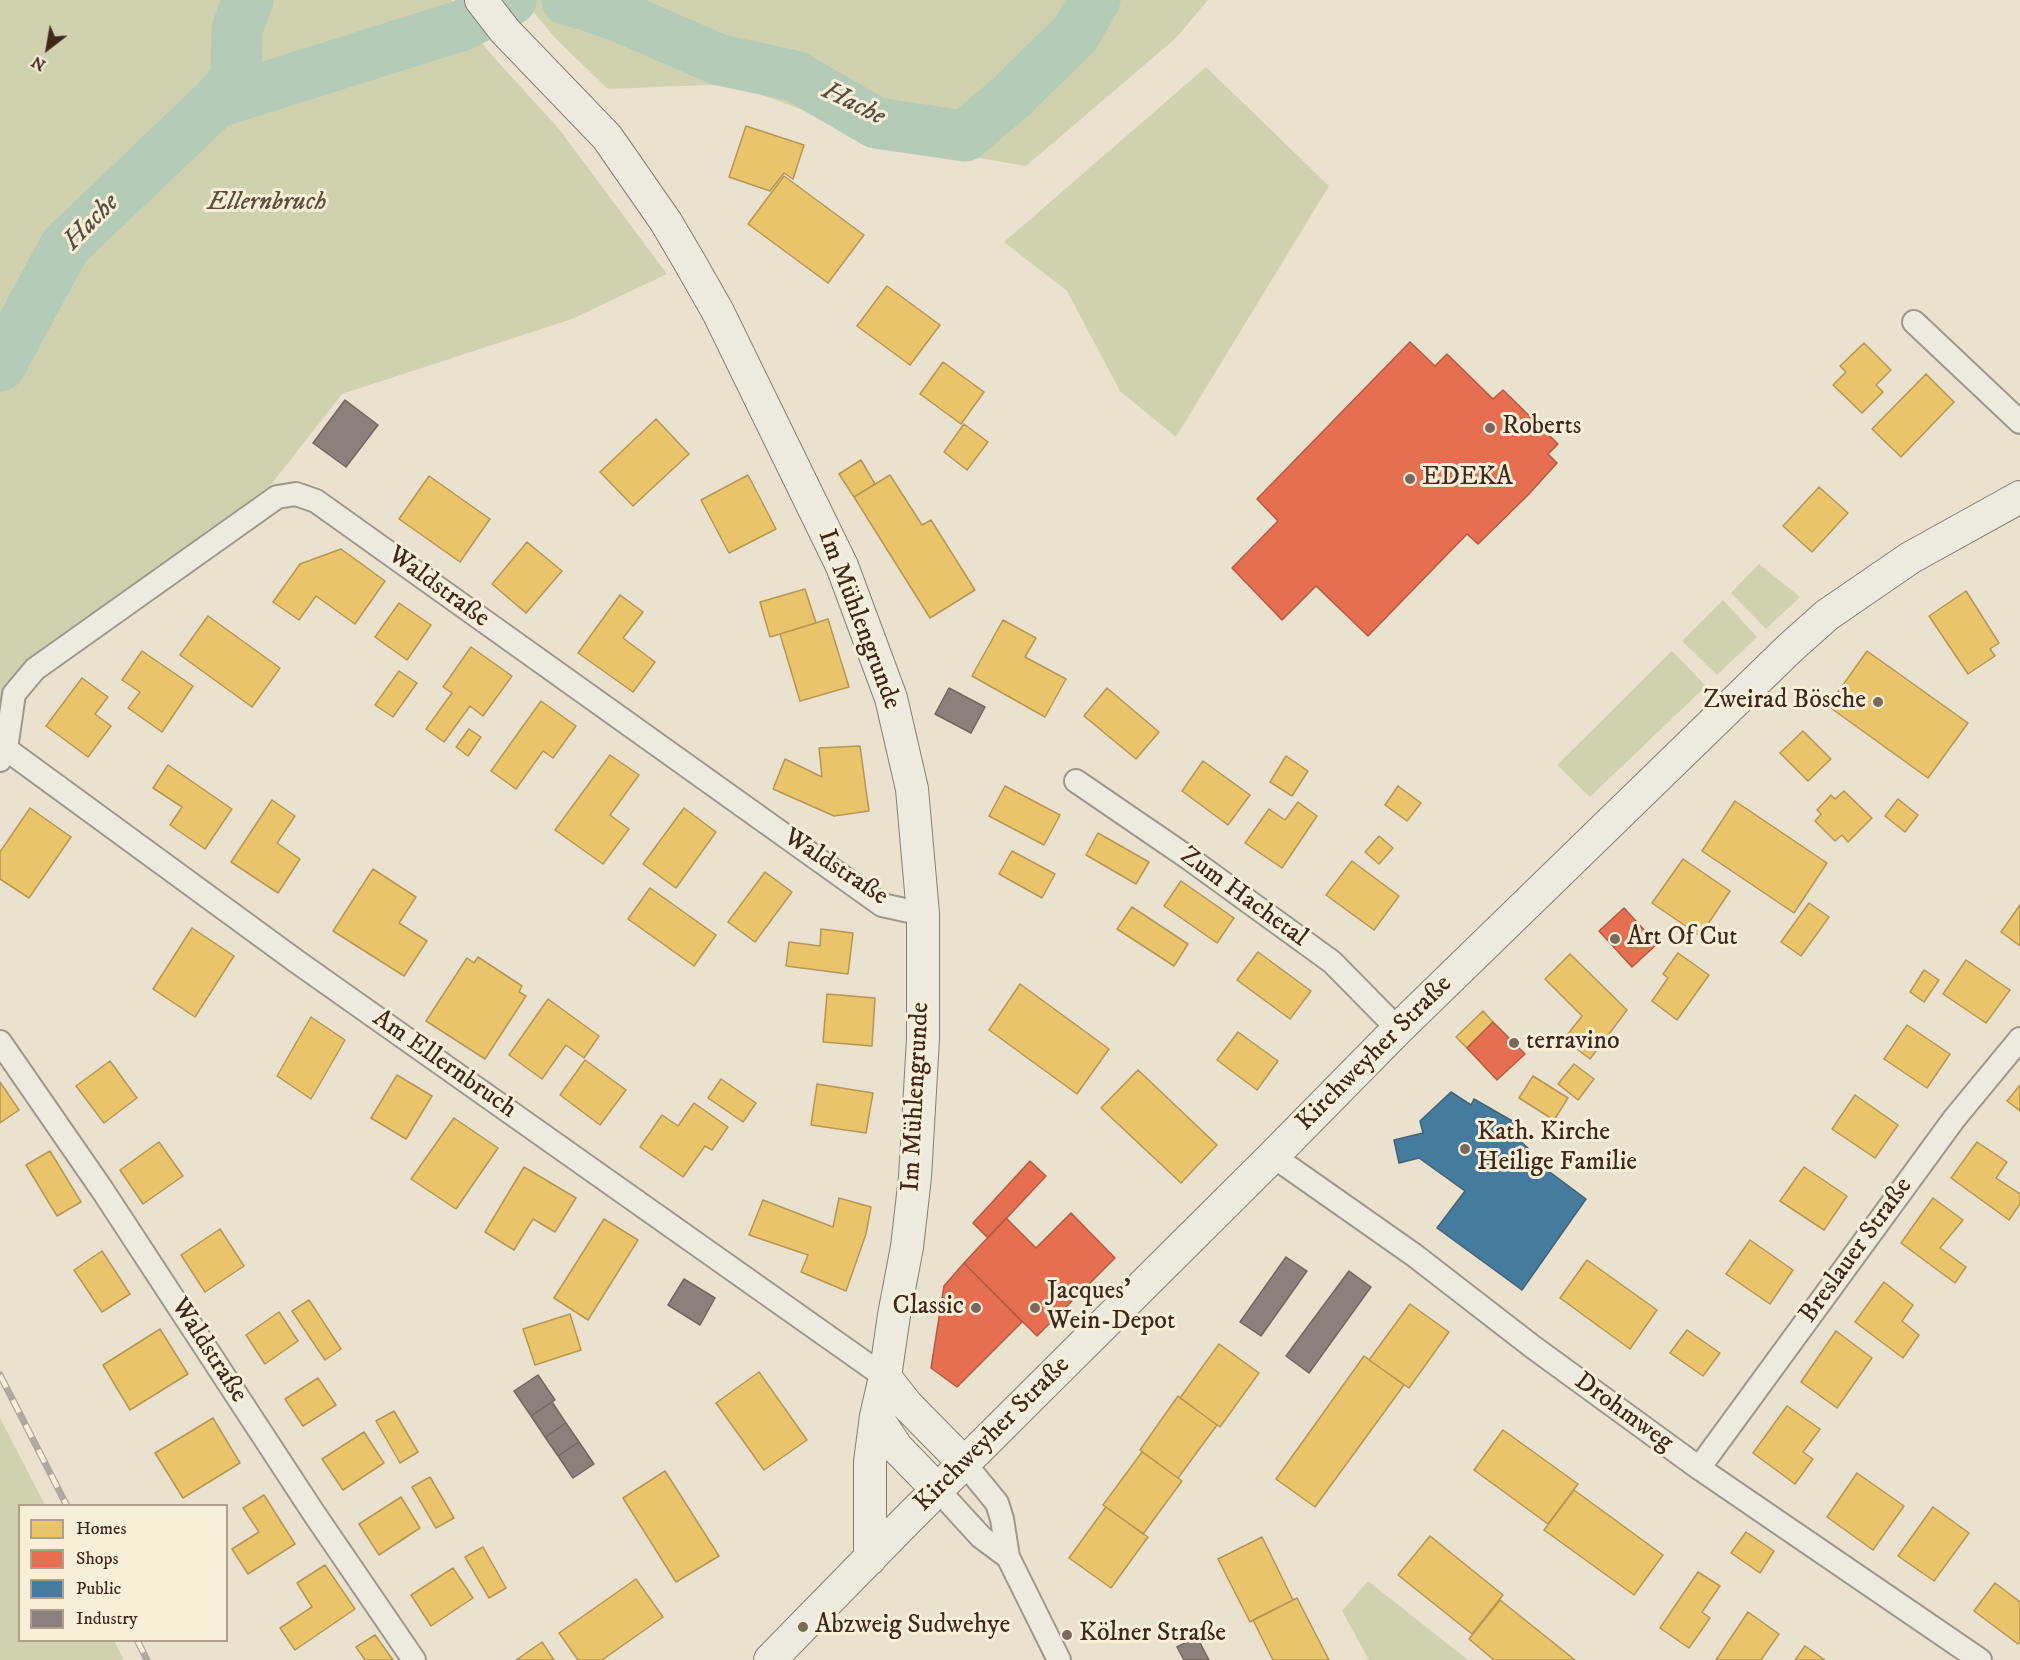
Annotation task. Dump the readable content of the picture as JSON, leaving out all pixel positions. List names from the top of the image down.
{
  "streets": {
    "main road": ["Im Mühlengrunde", "Kirchweyher Straße"],
    "street": [
      "Waldstraße",
      "Zum Hachetal",
      "Am Ellernbruch",
      "Breslauer Straße",
      "Drohmweg"
    ]
  },
  "crossings": [
    ["Waldstraße", "Im Mühlengrunde"],
    ["Waldstraße", "Am Ellernbruch"],
    ["Im Mühlengrunde", "Kirchweyher Straße"],
    ["Im Mühlengrunde", "Am Ellernbruch"],
    ["Zum Hachetal", "Kirchweyher Straße"],
    ["Kirchweyher Straße", "Drohmweg"],
    ["Breslauer Straße", "Drohmweg"]
  ],
  "water": ["Hache"],
  "parks": ["Ellernbruch"],
  "places": [
    "Roberts",
    "EDEKA",
    "Zweirad Bösche",
    "Art Of Cut",
    "terravino",
    "Kath. Kirche Heilige Familie",
    "Classic",
    "Jacques’ Wein-Depot",
    "Abzweig Sudwehye",
    "Kölner Straße"
  ],
  "legend": [
    "Homes",
    "Shops",
    "Public",
    "Industry"
  ],
  "north": "bottom left"
}
